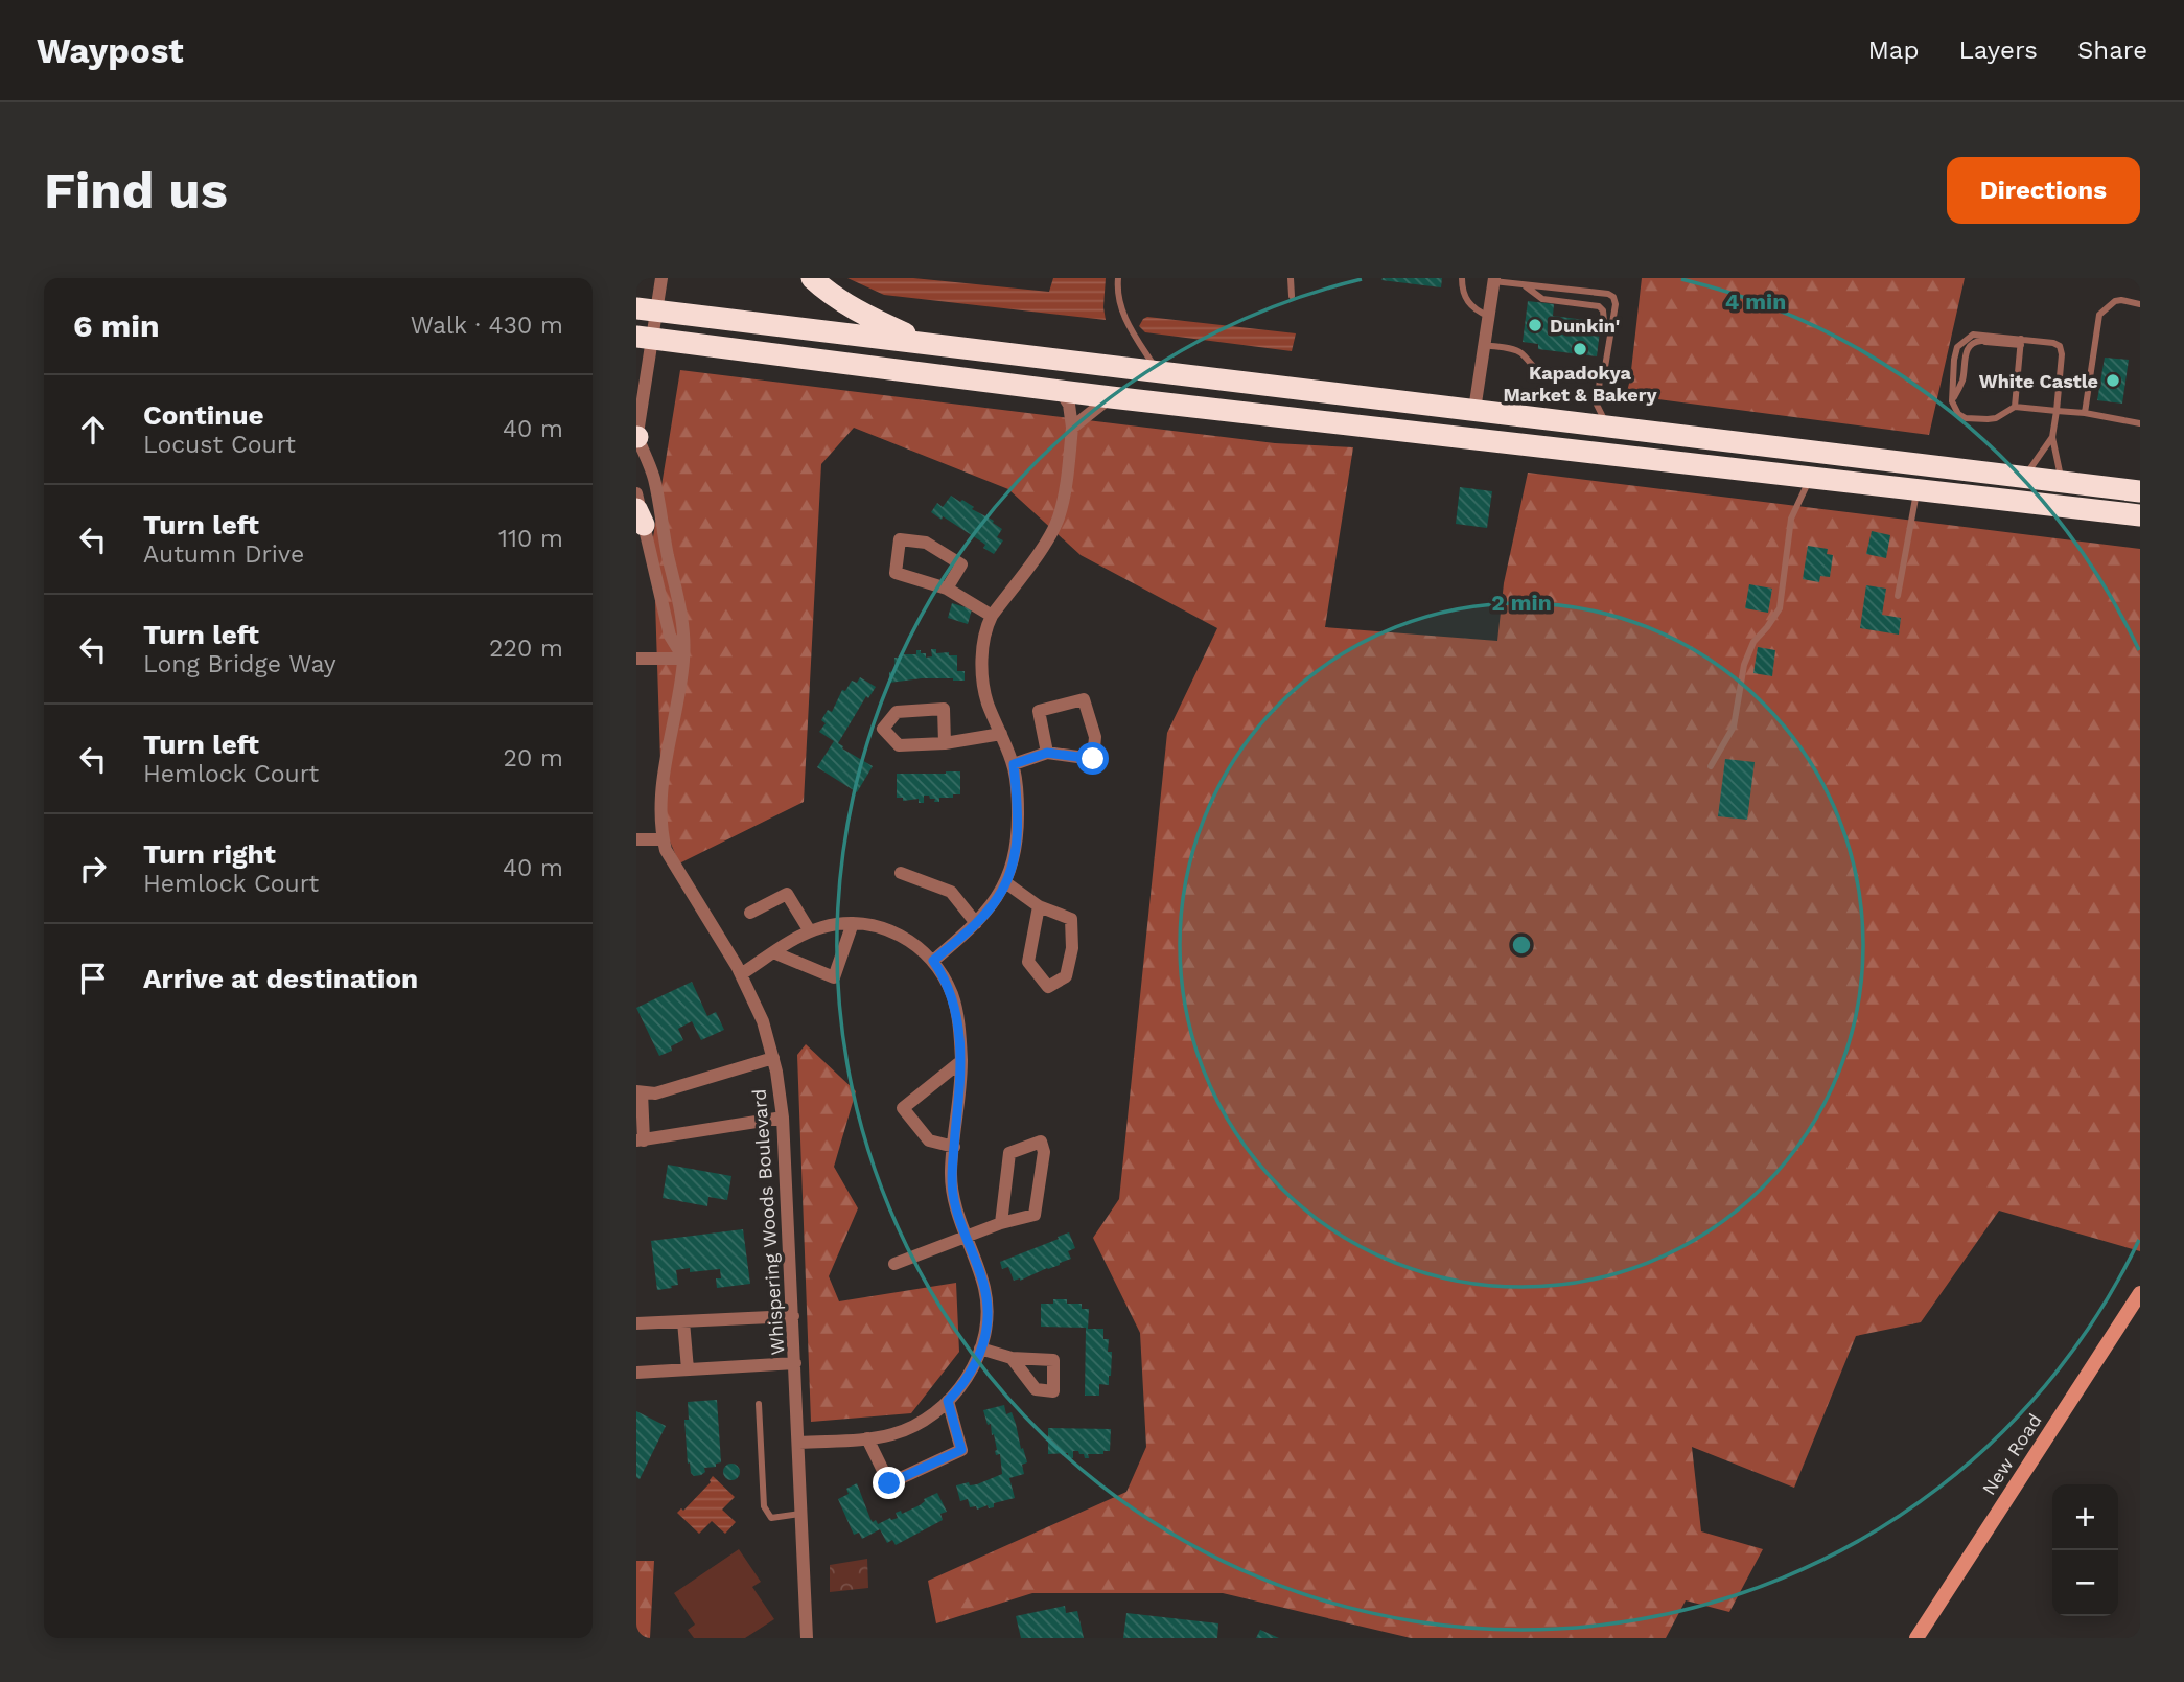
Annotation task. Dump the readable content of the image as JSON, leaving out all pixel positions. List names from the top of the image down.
{
  "streets": {
    "street": ["Whispering Woods Boulevard", "New Road"]
  },
  "places": ["Dunkin'", "Kapadokya Market & Bakery", "White Castle"],
  "page": {
    "header": "Waypost",
    "nav": ["Map", "Layers", "Share"],
    "buttons": "Directions",
    "title": "Find us",
    "heading": ["6 min", "Walk · 430 m"],
    "list": [
      ["Continue", "Locust Court", "40 m"],
      ["Turn left", "Autumn Drive", "110 m"],
      ["Turn left", "Long Bridge Way", "220 m"],
      ["Turn left", "Hemlock Court", "20 m"],
      ["Turn right", "Hemlock Court", "40 m"],
      "Arrive at destination"
    ],
    "map_buttons": ["+", "−"]
  },
  "rings": ["4 min", "2 min"]
}
